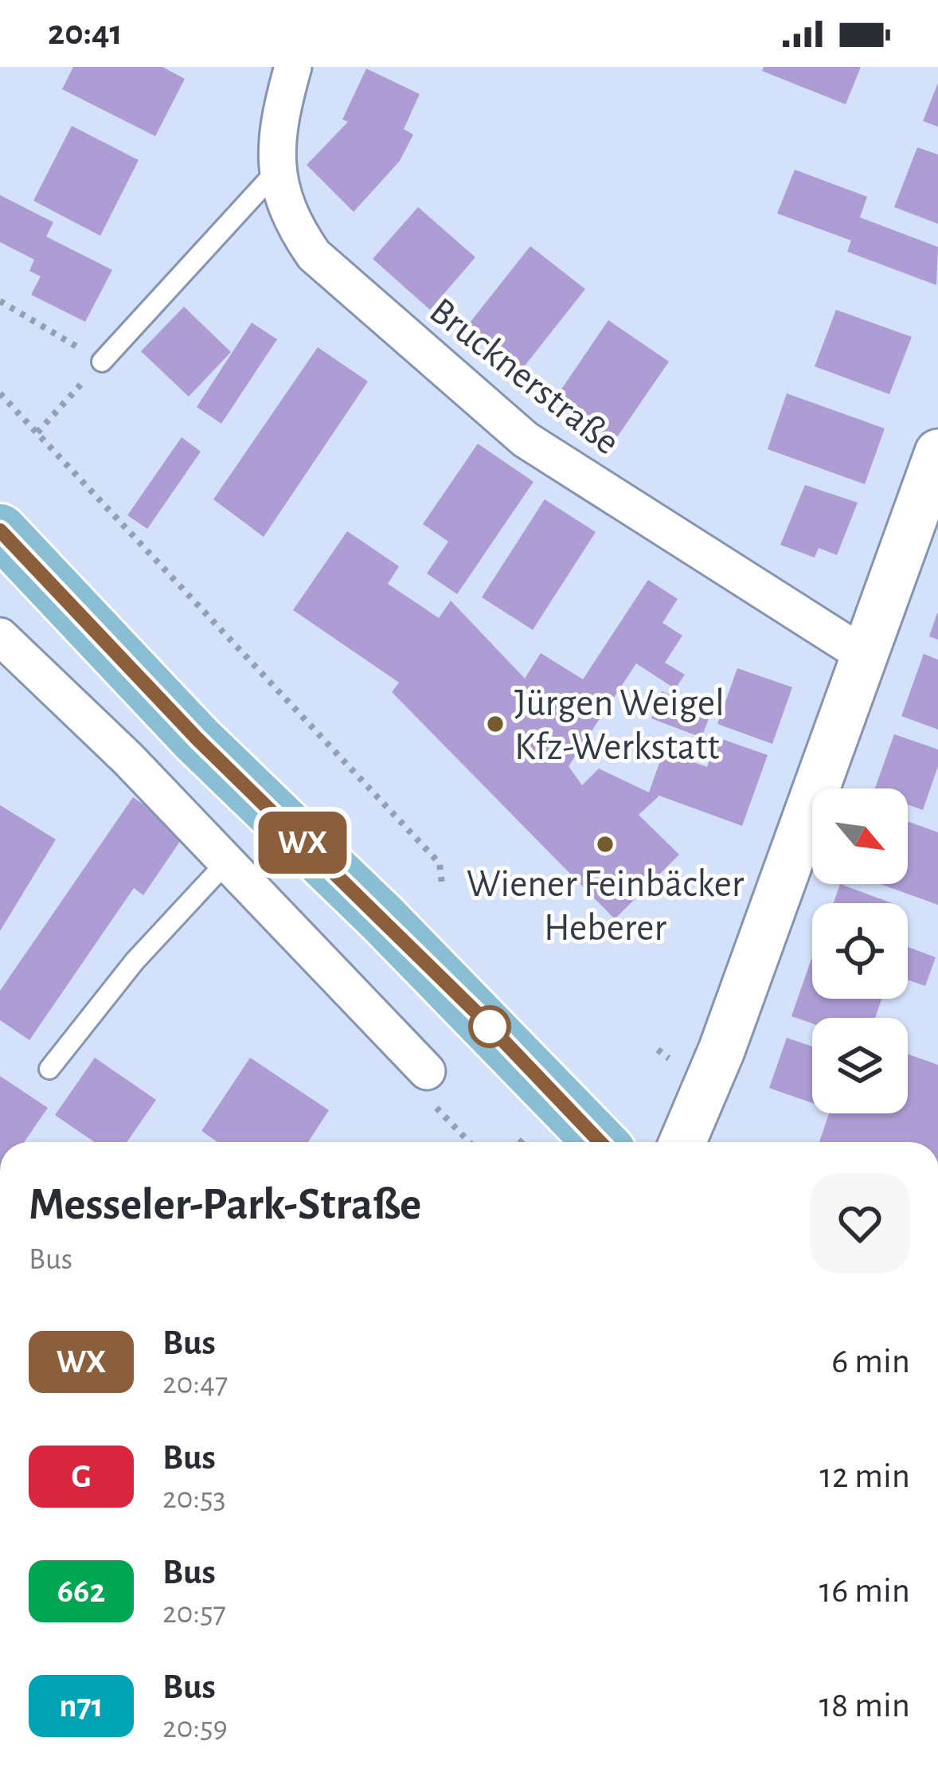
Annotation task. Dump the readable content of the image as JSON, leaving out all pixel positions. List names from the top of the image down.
{
  "streets": {
    "street": ["Brucknerstraße"]
  },
  "places": ["Jürgen Weigel Kfz-Werkstatt", "Wiener Feinbäcker Heberer"],
  "lines": ["bus line WX"],
  "north": "bottom right",
  "page": {
    "status": "20:41",
    "on_map": "WX",
    "heading": ["Messeler-Park-Straße", "Bus"],
    "list": [
      {
        "mark": "WX",
        "name": "Bus",
        "note": "20:47",
        "value": "6 min"
      },
      {
        "mark": "G",
        "name": "Bus",
        "note": "20:53",
        "value": "12 min"
      },
      {
        "mark": "662",
        "name": "Bus",
        "note": "20:57",
        "value": "16 min"
      },
      {
        "mark": "n71",
        "name": "Bus",
        "note": "20:59",
        "value": "18 min"
      }
    ]
  }
}
